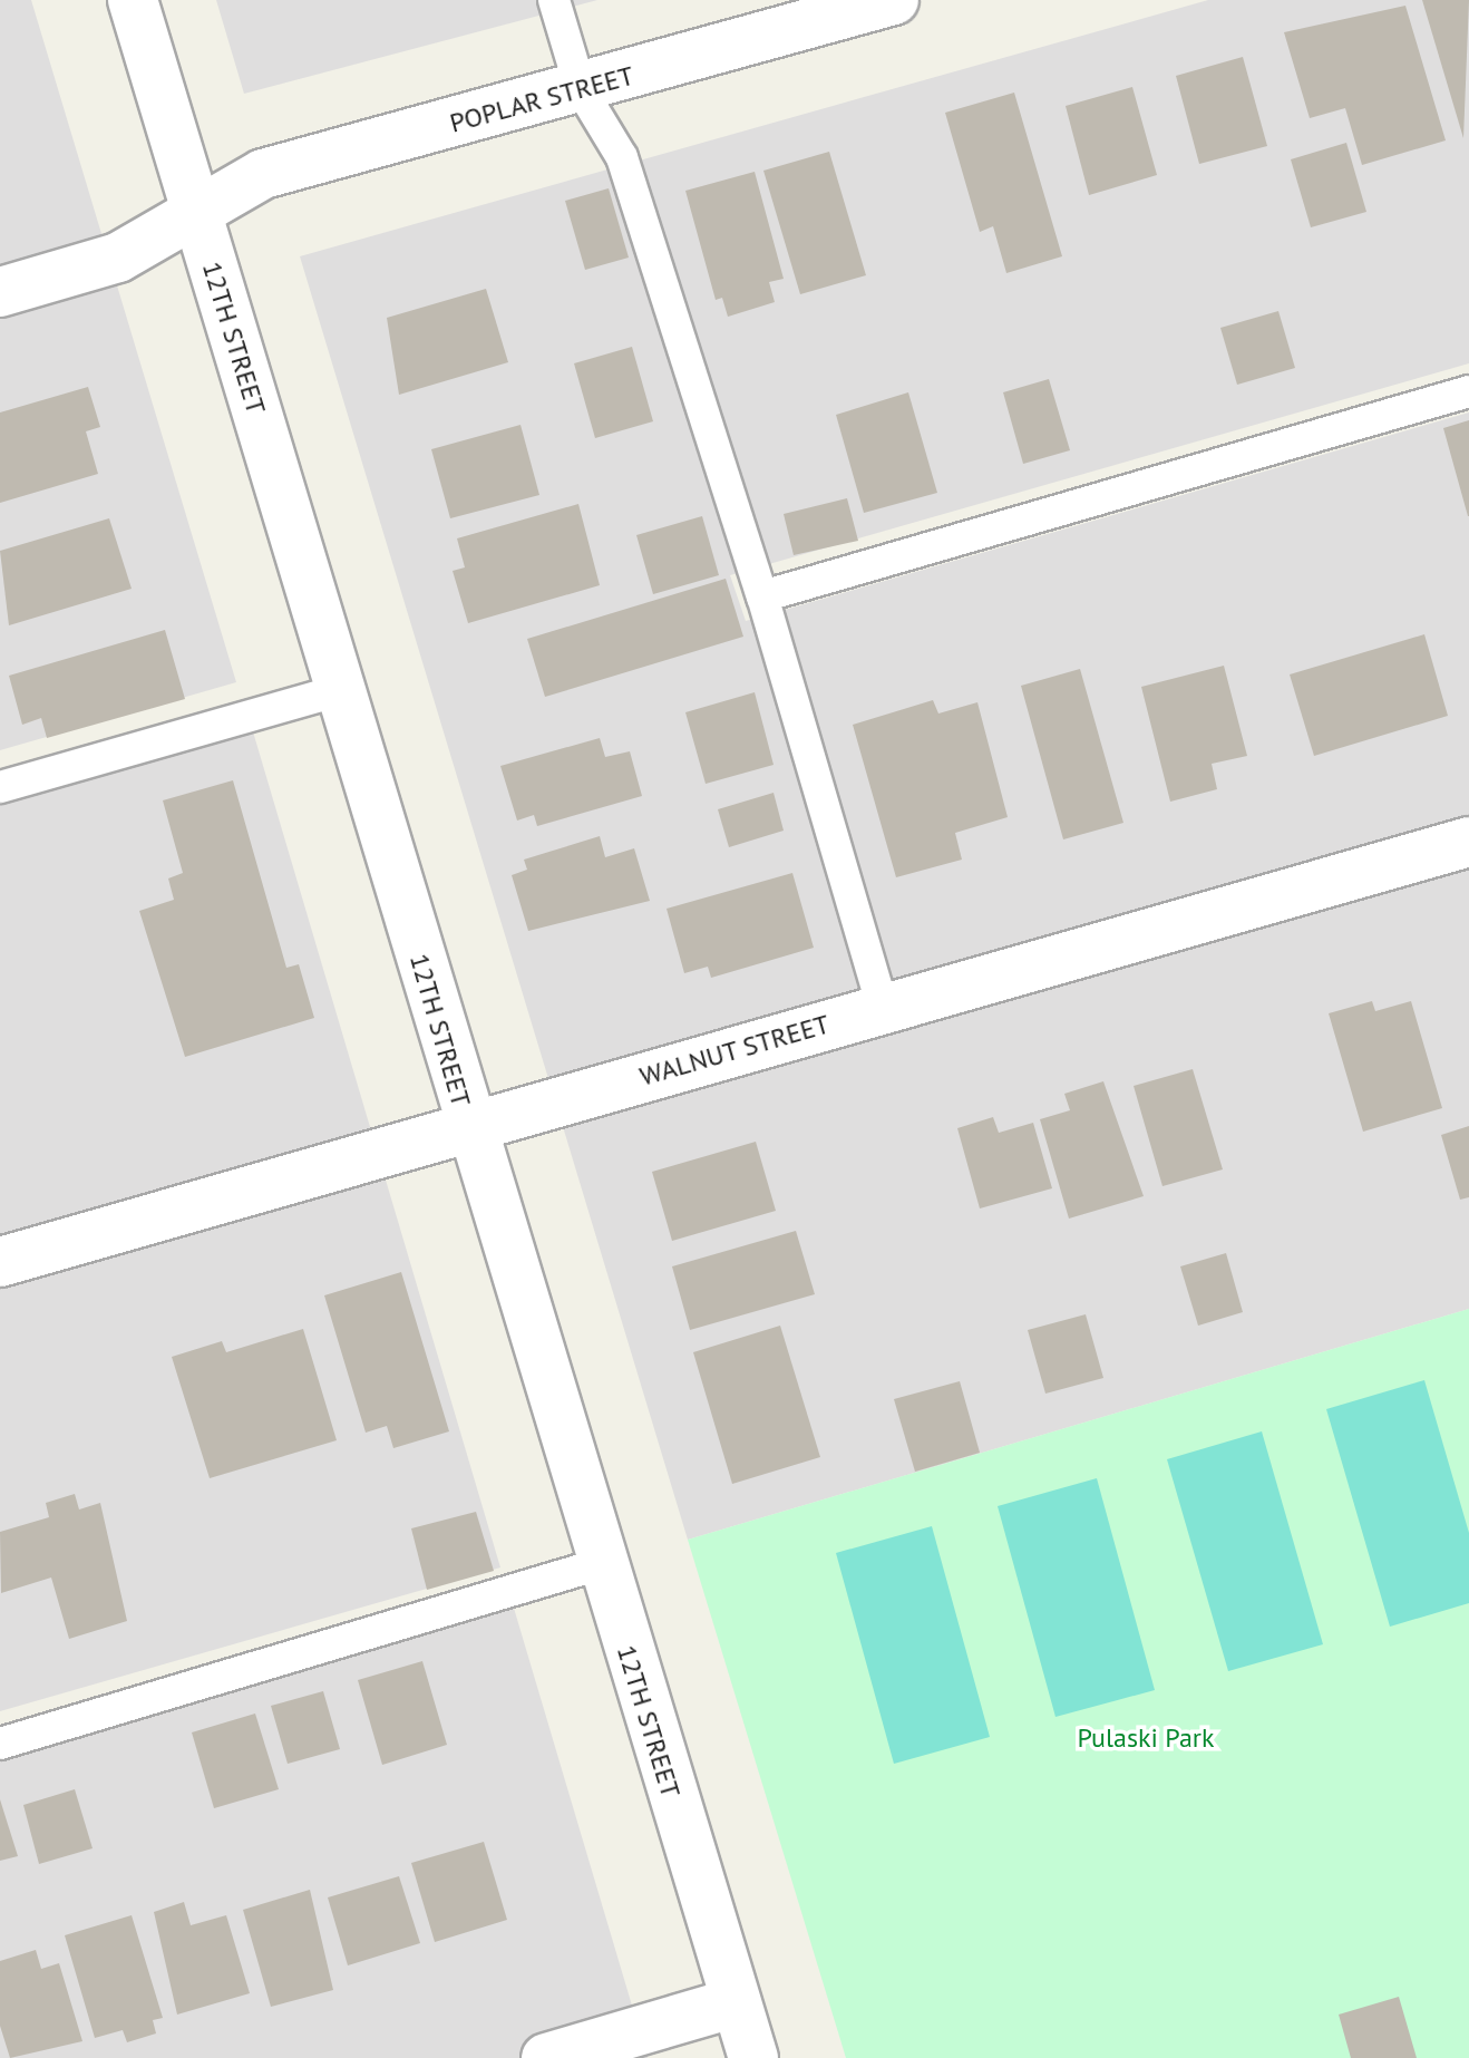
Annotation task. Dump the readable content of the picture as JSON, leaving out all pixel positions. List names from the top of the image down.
{
  "streets": {
    "street": ["POPLAR STREET", "12TH STREET", "WALNUT STREET"]
  },
  "crossings": [
    ["POPLAR STREET", "12TH STREET"],
    ["12TH STREET", "WALNUT STREET"]
  ],
  "parks": ["Pulaski Park"]
}
